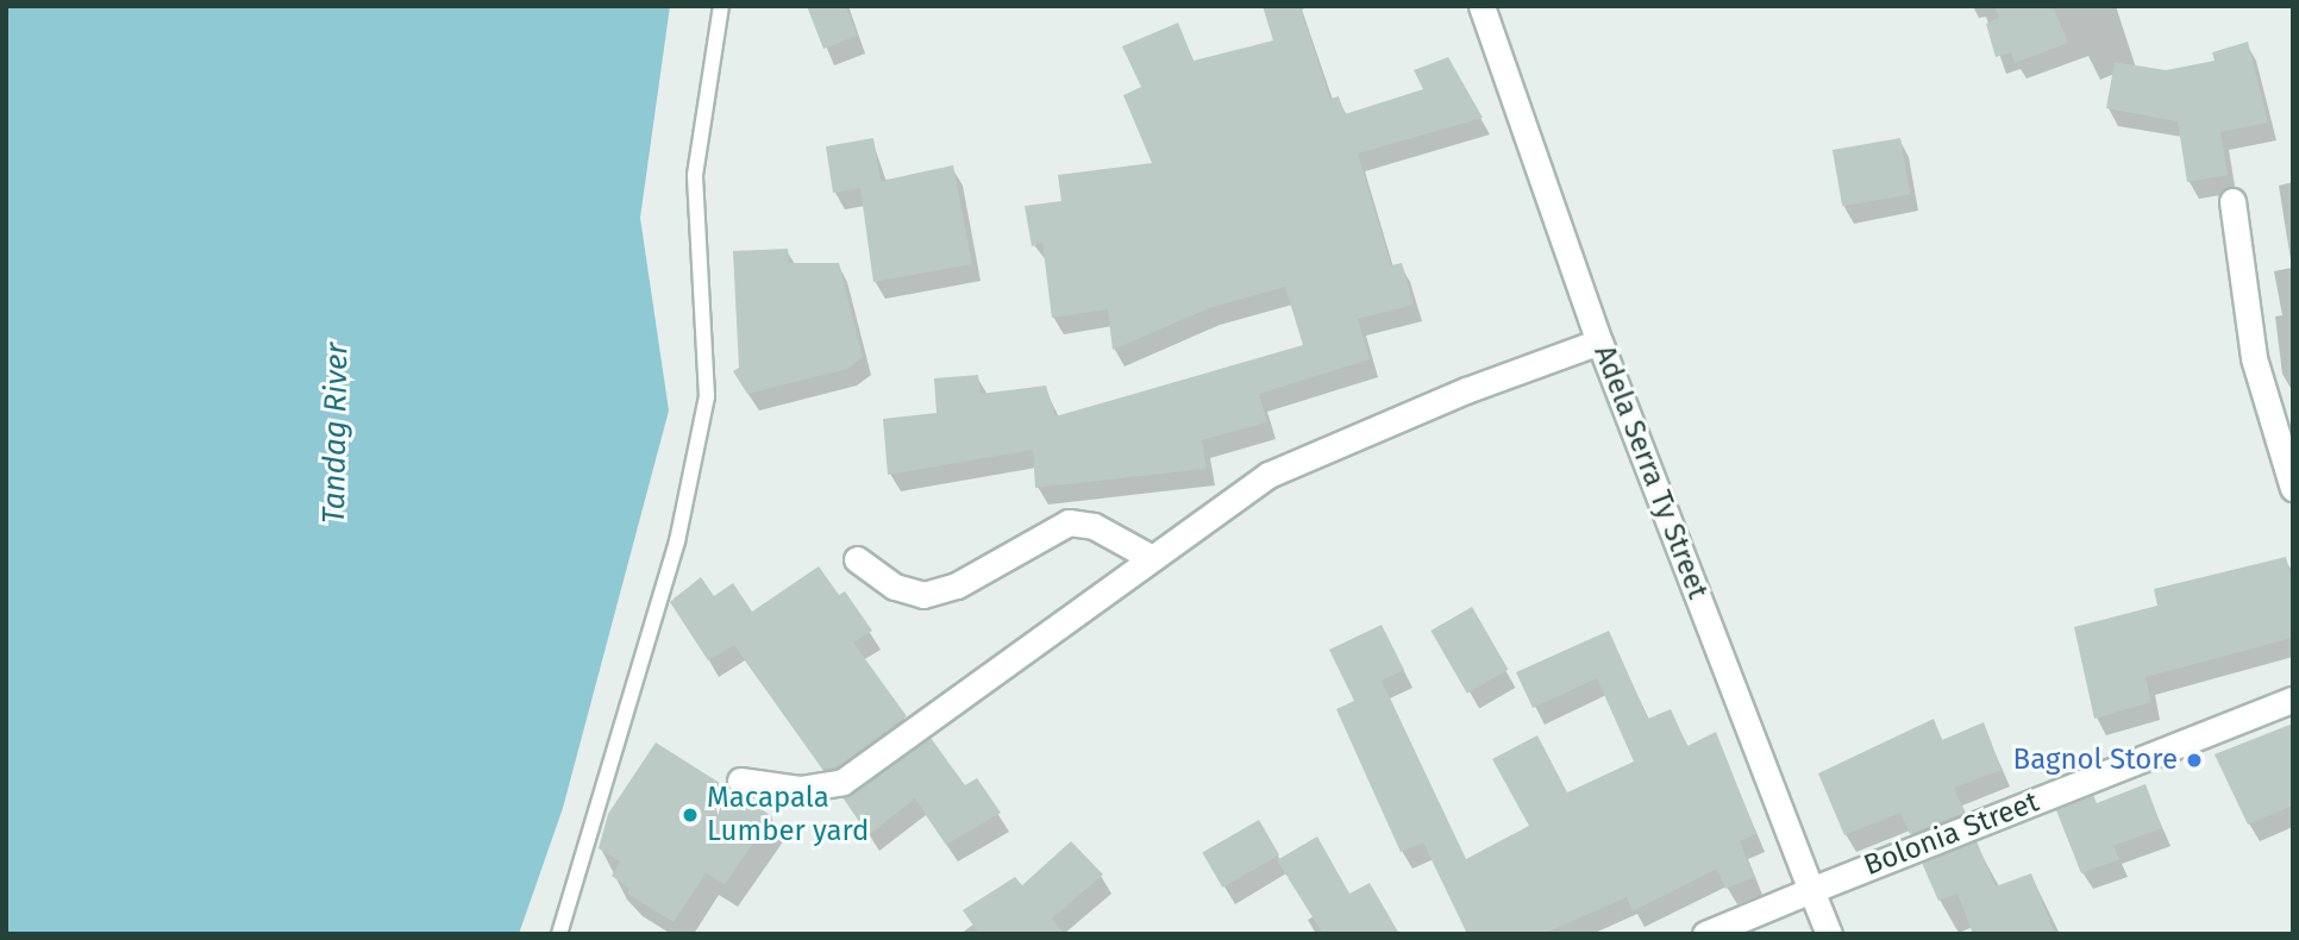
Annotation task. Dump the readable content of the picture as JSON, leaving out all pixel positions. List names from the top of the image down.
{
  "streets": {
    "street": ["Adela Serra Ty Street", "Bolonia Street"]
  },
  "crossings": [
    ["Adela Serra Ty Street", "Bolonia Street"]
  ],
  "water": ["Tandag River"],
  "places": ["Bagnol Store", "Macapala Lumber yard"]
}
